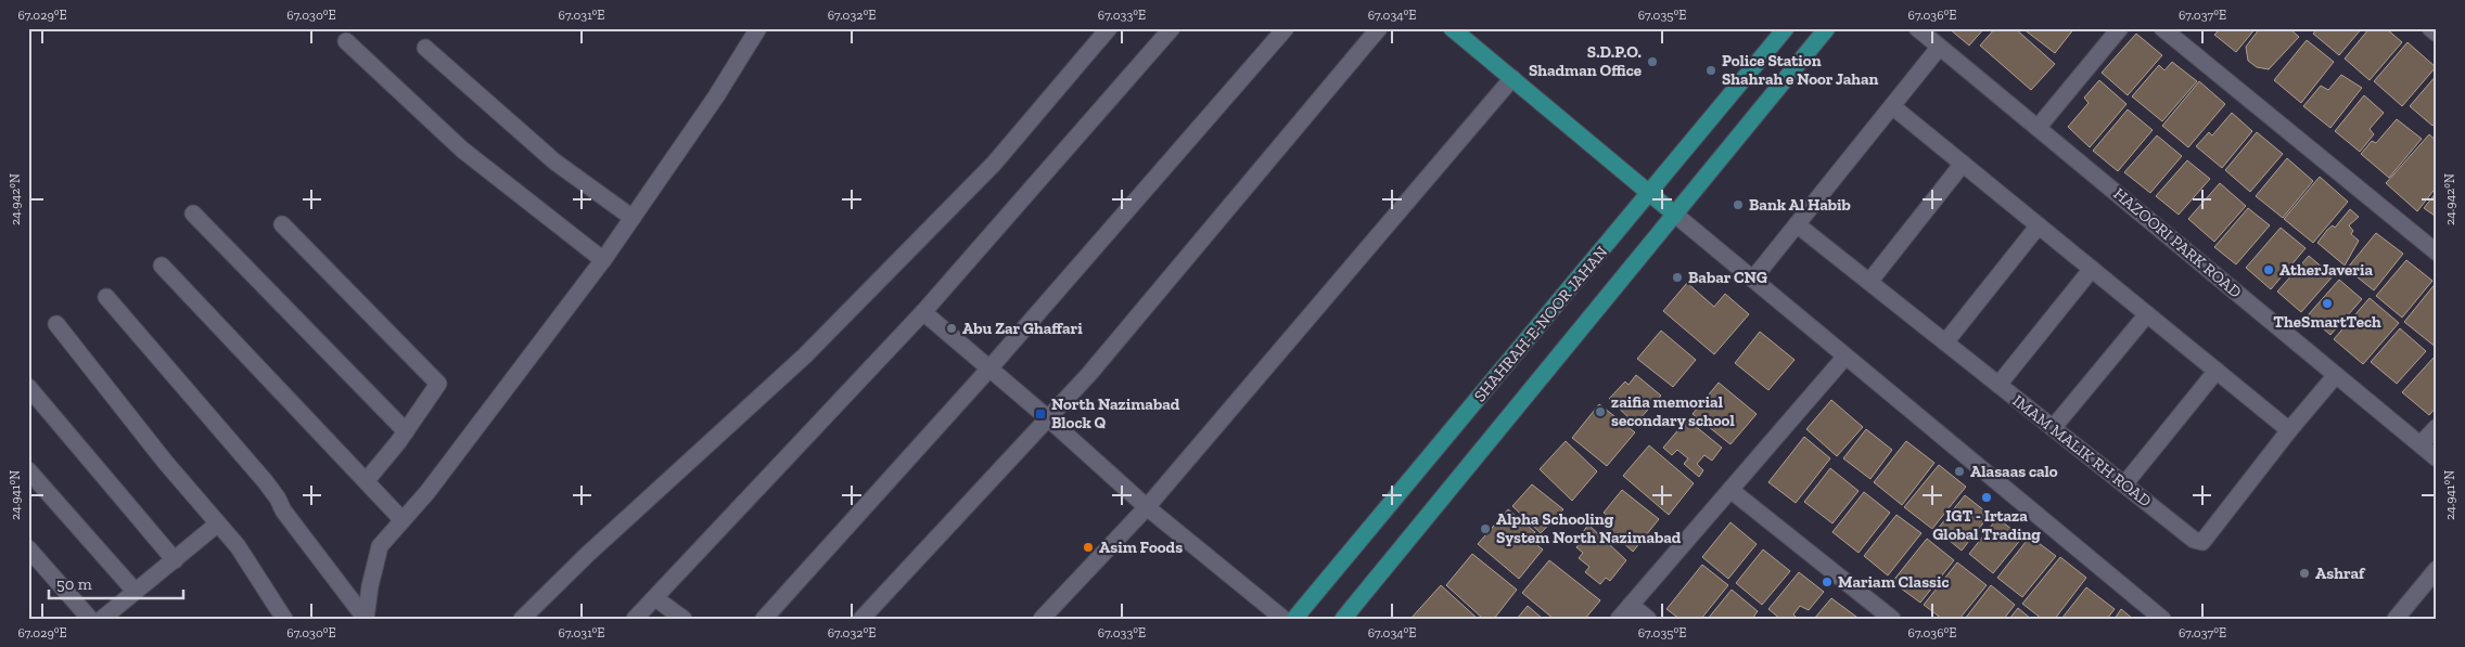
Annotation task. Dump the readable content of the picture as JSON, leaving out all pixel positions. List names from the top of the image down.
{
  "streets": {
    "main road": ["SHAHRAH-E-NOOR JAHAN"],
    "street": ["HAZOORI PARK ROAD", "IMAM MALIK RH ROAD"]
  },
  "crossings": [
    ["HAZOORI PARK ROAD", "IMAM MALIK RH ROAD"]
  ],
  "places": {
    "other": [
      "S.D.P.O. Shadman Office",
      "Police Station Shahrah e Noor Jahan",
      "Bank Al Habib",
      "AtherJaveria",
      "Babar CNG",
      "TheSmartTech",
      "Abu Zar Ghaffari",
      "zaifia memorial secondary school",
      "Alasaas calo",
      "IGT - Irtaza Global Trading",
      "Alpha Schooling System North Nazimabad",
      "Asim Foods",
      "Ashraf",
      "Mariam Classic"
    ],
    "transit": ["North Nazimabad Block Q"]
  },
  "scale_bar": "50 m",
  "coordinates": [
    "67.029°E",
    "67.030°E",
    "67.031°E",
    "67.032°E",
    "67.033°E",
    "67.034°E",
    "67.035°E",
    "67.036°E",
    "67.037°E",
    "24.942°N",
    "24.941°N"
  ]
}
